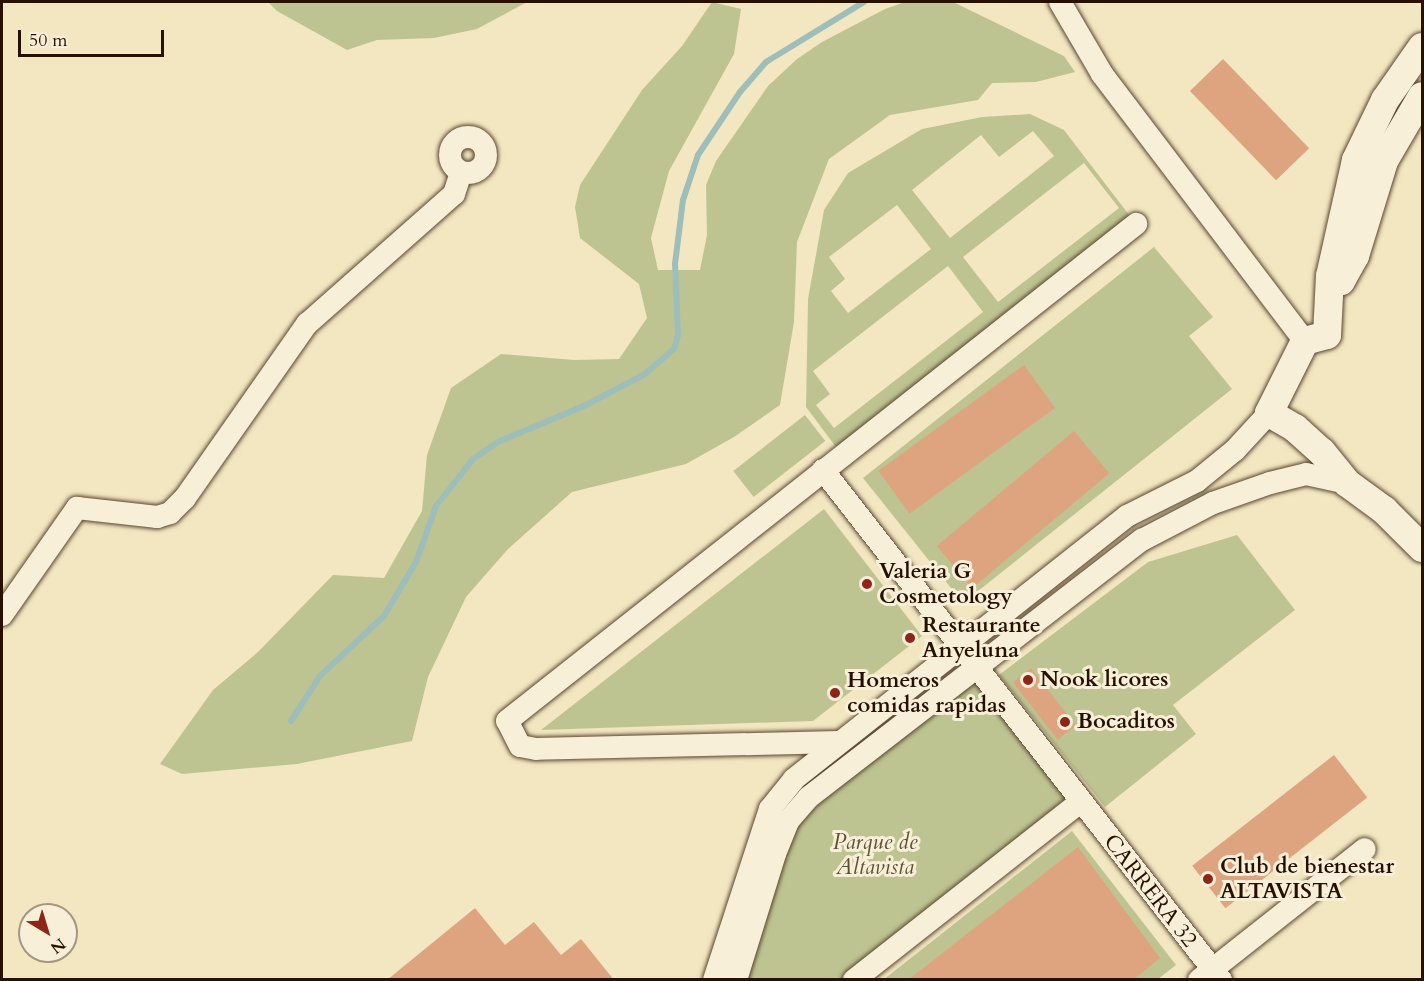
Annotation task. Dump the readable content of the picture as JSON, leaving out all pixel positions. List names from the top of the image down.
{
  "streets": {
    "street": ["CARRERA 32"]
  },
  "parks": ["Parque de Altavista"],
  "places": [
    "Valeria G Cosmetology",
    "Restaurante Anyeluna",
    "Nook licores",
    "Homeros comidas rapidas",
    "Bocaditos",
    "Club de bienestar ALTAVISTA"
  ],
  "scale_bar": "50 m",
  "north": "bottom right"
}
